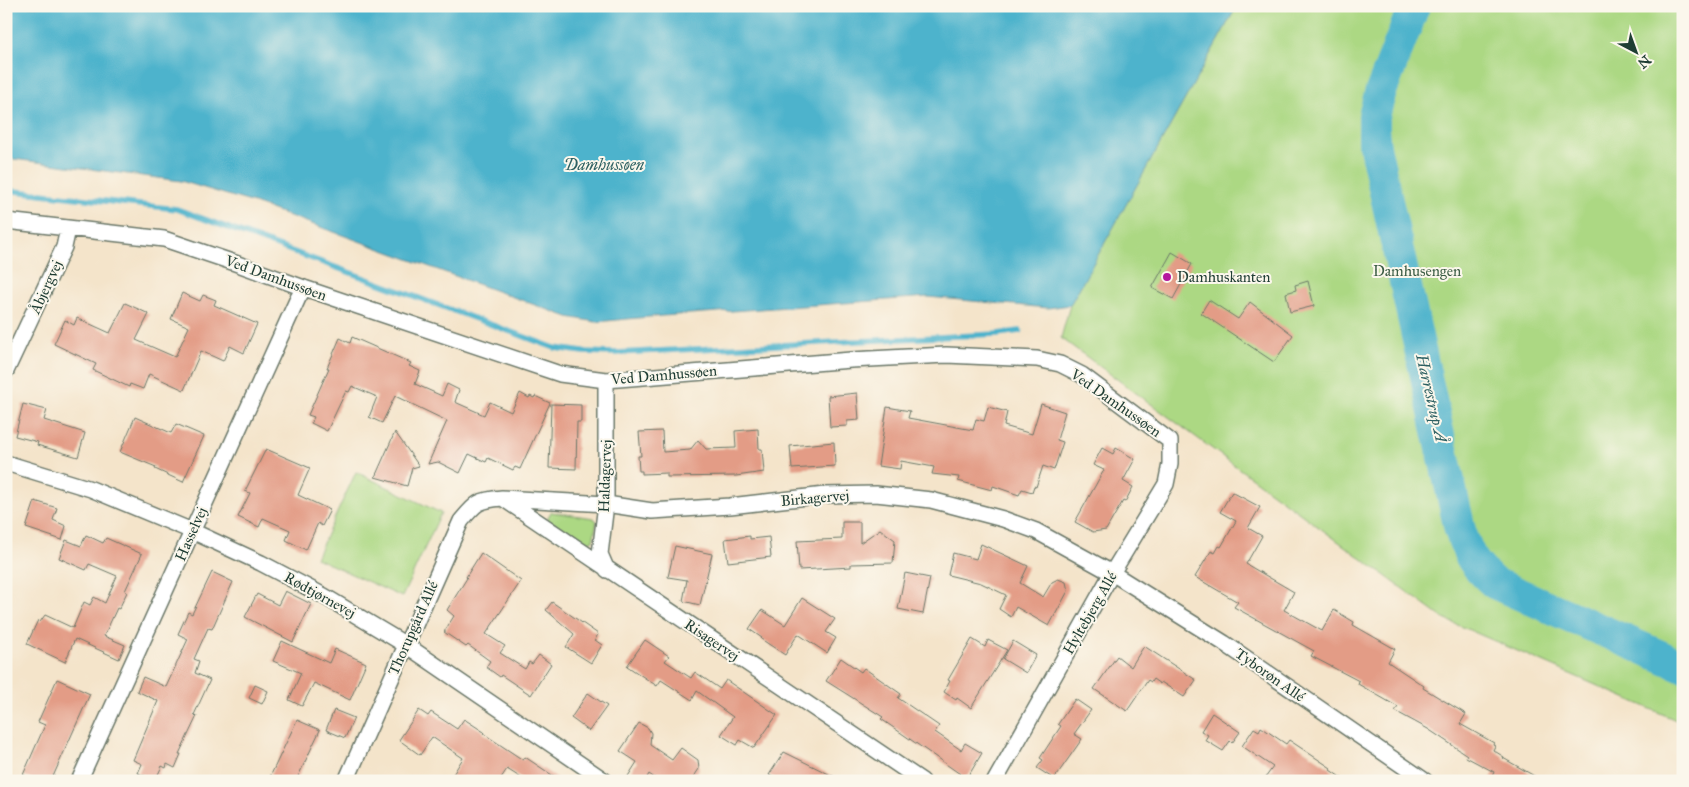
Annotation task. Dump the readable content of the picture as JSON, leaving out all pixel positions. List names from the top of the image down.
{
  "streets": {
    "street": [
      "Ved Damhussøen",
      "Åbjergvej",
      "Haldagervej",
      "Birkagervej",
      "Hasselvej",
      "Rødtjørnevej",
      "Hyltebjerg Allé",
      "Thorupgård Allé",
      "Risagervej",
      "Tyborøn Allé"
    ]
  },
  "crossings": [
    ["Ved Damhussøen", "Åbjergvej"],
    ["Ved Damhussøen", "Haldagervej"],
    ["Ved Damhussøen", "Hasselvej"],
    ["Ved Damhussøen", "Hyltebjerg Allé"],
    ["Haldagervej", "Birkagervej"],
    ["Haldagervej", "Risagervej"],
    ["Birkagervej", "Hyltebjerg Allé"],
    ["Birkagervej", "Thorupgård Allé"],
    ["Birkagervej", "Risagervej"],
    ["Birkagervej", "Tyborøn Allé"],
    ["Hasselvej", "Rødtjørnevej"],
    ["Rødtjørnevej", "Thorupgård Allé"],
    ["Hyltebjerg Allé", "Tyborøn Allé"],
    ["Thorupgård Allé", "Risagervej"]
  ],
  "water": ["Damhussøen", "Harrestrup Å"],
  "parks": ["Damhusengen"],
  "places": ["Damhuskanten"],
  "north": "bottom right"
}
